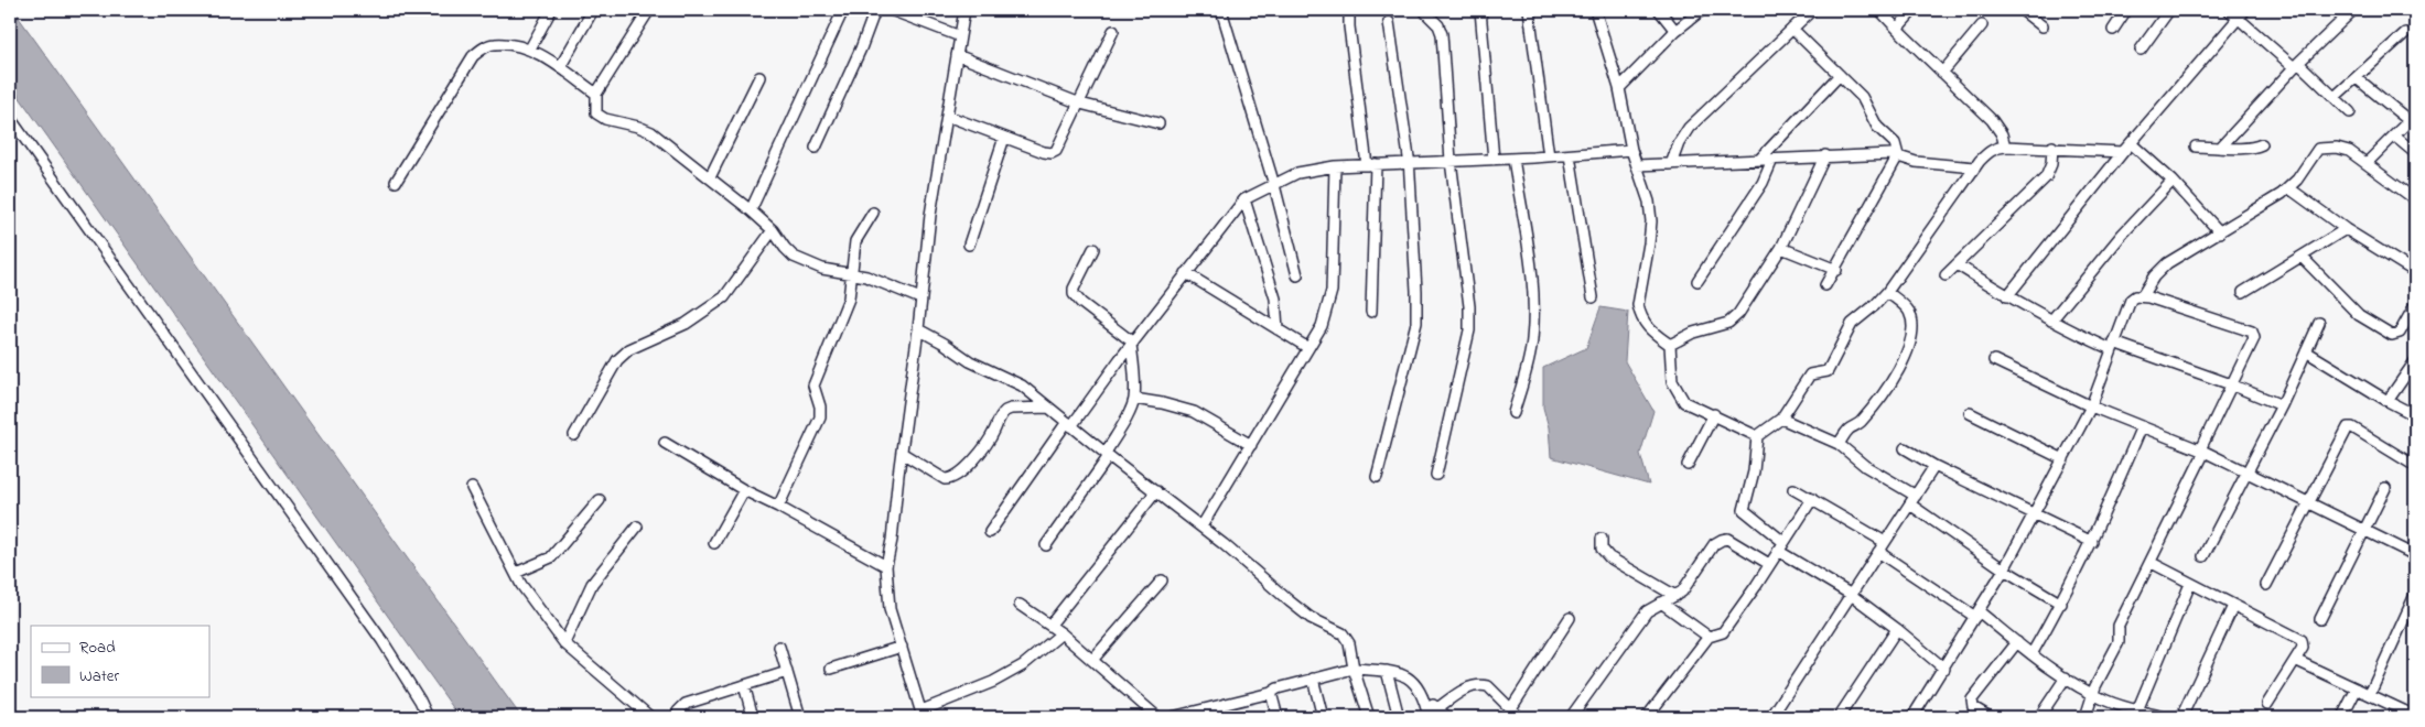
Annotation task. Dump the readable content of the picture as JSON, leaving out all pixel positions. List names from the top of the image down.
{
  "legend": ["Road", "Water"]
}
